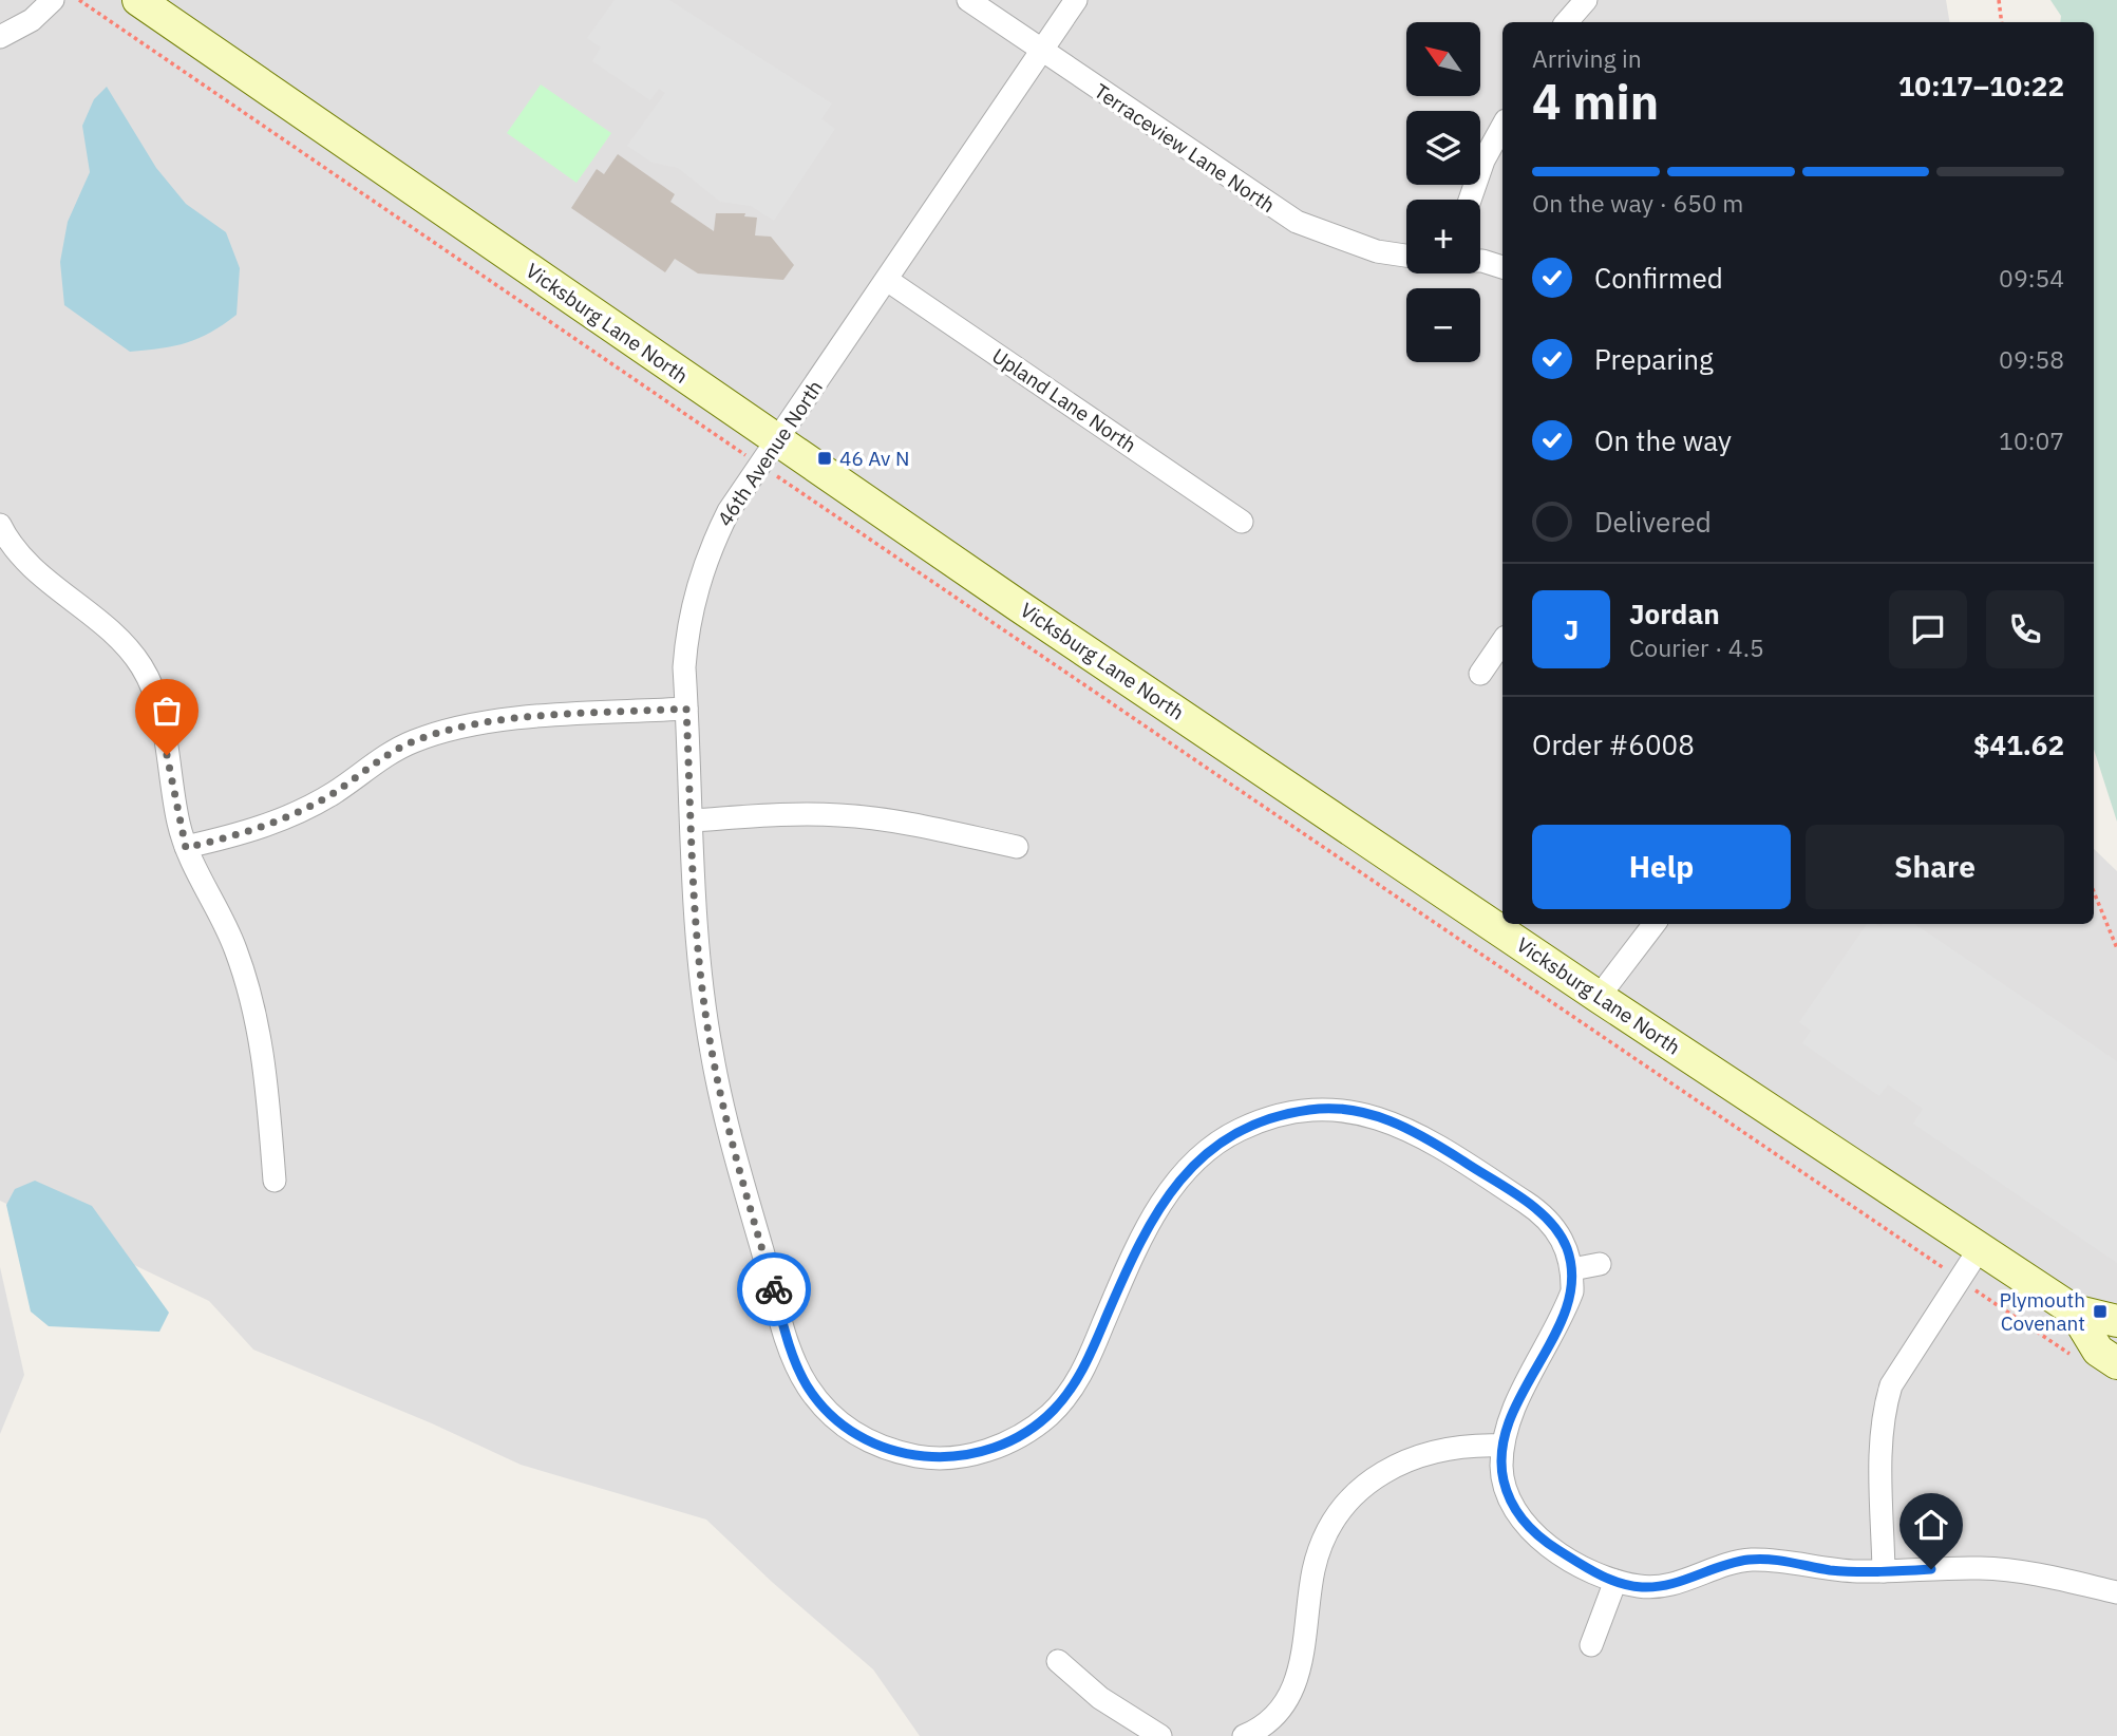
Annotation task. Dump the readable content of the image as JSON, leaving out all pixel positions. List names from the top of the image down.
{
  "streets": {
    "main road": ["Vicksburg Lane North"],
    "street": ["Terraceview Lane North", "Upland Lane North", "46th Avenue North"]
  },
  "crossings": [
    ["Terraceview Lane North", "46th Avenue North"],
    ["Vicksburg Lane North", "46th Avenue North"],
    ["Upland Lane North", "46th Avenue North"]
  ],
  "places": {
    "transit": ["46 Av N", "Plymouth Covenant"]
  },
  "north": "top left",
  "page": {
    "map_buttons": ["+", "−"],
    "heading": ["4 min", "Arriving in", "10:17–10:22"],
    "panel": [
      "Jordan",
      "Courier · 4.5",
      "Order #6008",
      "$41.62"
    ],
    "bar": "On the way · 650 m",
    "list": [
      ["Confirmed", "09:54"],
      ["Preparing", "09:58"],
      ["On the way", "10:07"],
      "Delivered"
    ],
    "round": "J",
    "buttons": ["Help", "Share"]
  }
}
